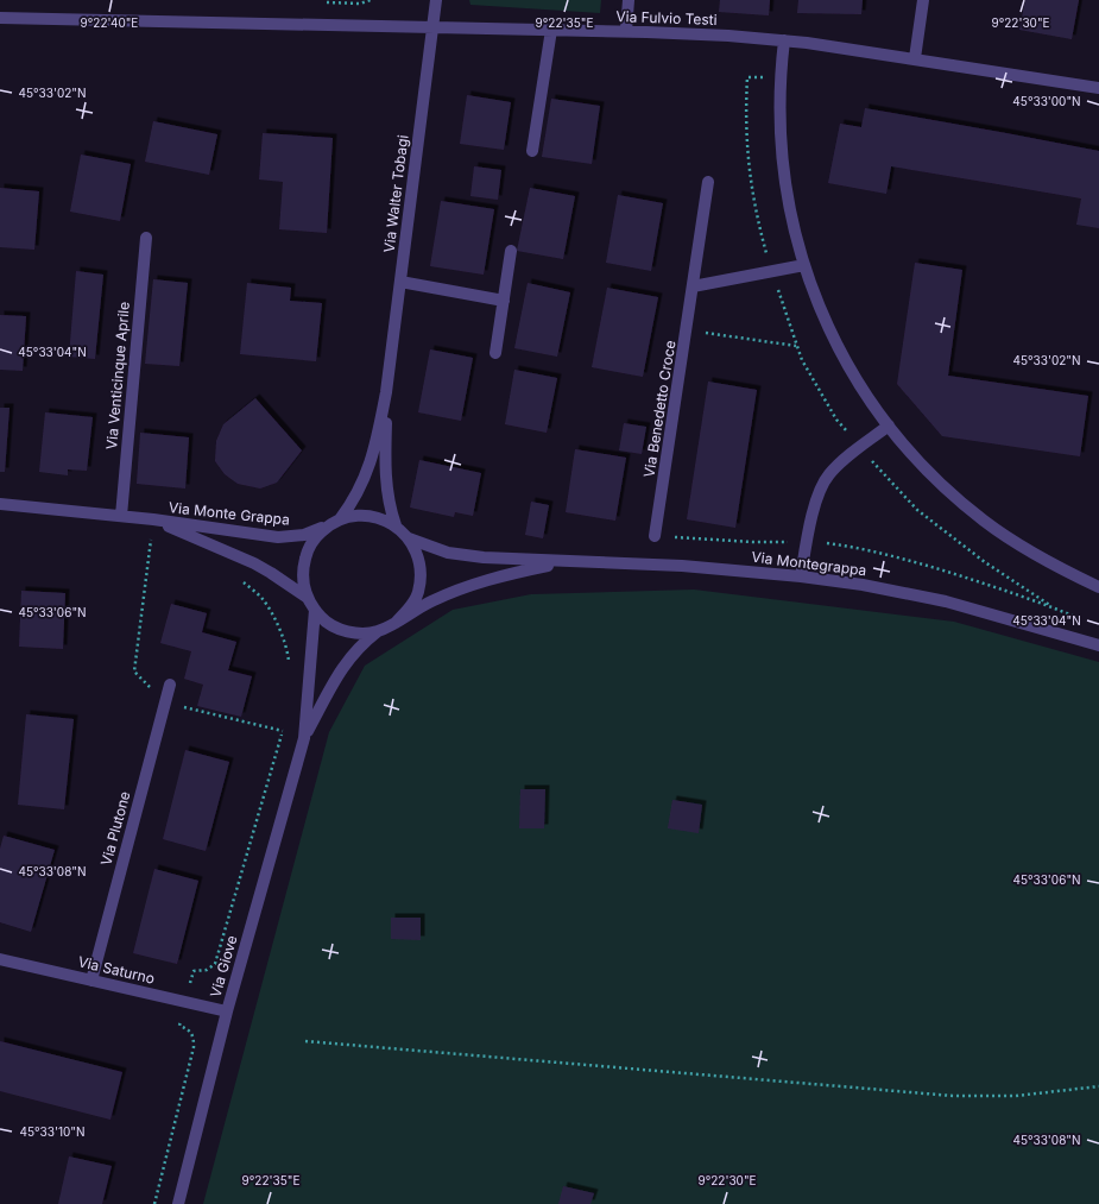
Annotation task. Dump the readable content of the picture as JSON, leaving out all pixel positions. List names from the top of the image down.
{
  "streets": {
    "street": [
      "Via Fulvio Testi",
      "Via Walter Tobagi",
      "Via Venticinque Aprile",
      "Via Benedetto Croce",
      "Via Monte Grappa",
      "Via Montegrappa",
      "Via Plutone",
      "Via Giove",
      "Via Saturno"
    ]
  },
  "crossings": [
    ["Via Fulvio Testi", "Via Walter Tobagi"],
    ["Via Walter Tobagi", "Via Monte Grappa"],
    ["Via Walter Tobagi", "Via Montegrappa"],
    ["Via Walter Tobagi", "Via Giove"],
    ["Via Venticinque Aprile", "Via Monte Grappa"],
    ["Via Monte Grappa", "Via Montegrappa"],
    ["Via Monte Grappa", "Via Giove"],
    ["Via Montegrappa", "Via Giove"],
    ["Via Plutone", "Via Saturno"],
    ["Via Giove", "Via Saturno"]
  ],
  "coordinates": [
    "9°22'40\"E",
    "9°22'35\"E",
    "9°22'30\"E",
    "45°33'02\"N",
    "45°33'00\"N",
    "45°33'04\"N",
    "45°33'06\"N",
    "45°33'08\"N",
    "45°33'10\"N"
  ]
}
